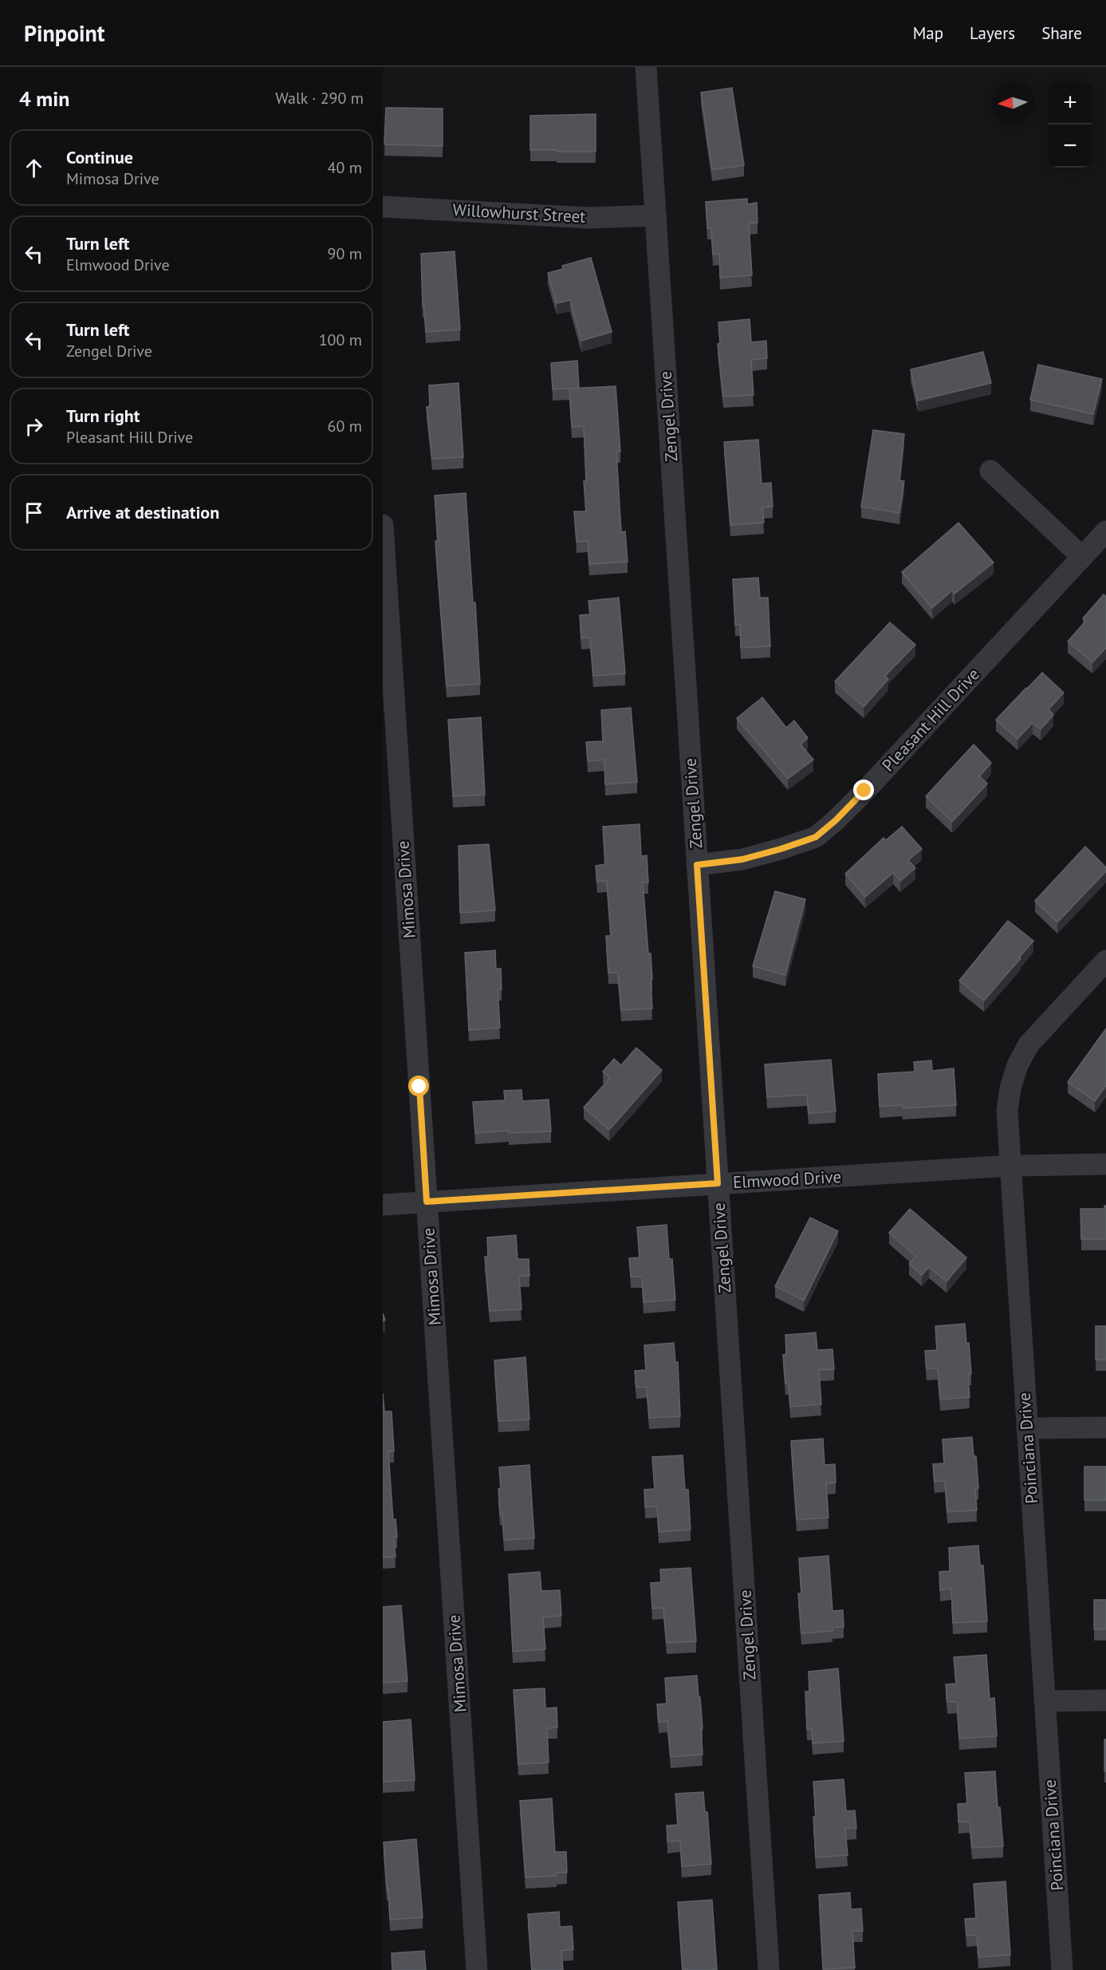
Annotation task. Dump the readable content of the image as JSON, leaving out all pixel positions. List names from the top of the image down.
{
  "streets": {
    "street": [
      "Willowhurst Street",
      "Zengel Drive",
      "Pleasant Hill Drive",
      "Mimosa Drive",
      "Elmwood Drive",
      "Poinciana Drive"
    ]
  },
  "crossings": [
    ["Willowhurst Street", "Zengel Drive"],
    ["Zengel Drive", "Pleasant Hill Drive"],
    ["Zengel Drive", "Elmwood Drive"],
    ["Mimosa Drive", "Elmwood Drive"],
    ["Elmwood Drive", "Poinciana Drive"]
  ],
  "north": "left",
  "page": {
    "header": "Pinpoint",
    "nav": ["Map", "Layers", "Share"],
    "heading": ["4 min", "Walk · 290 m"],
    "map_buttons": ["+", "−"],
    "list": [
      ["Continue", "Mimosa Drive", "40 m"],
      ["Turn left", "Elmwood Drive", "90 m"],
      ["Turn left", "Zengel Drive", "100 m"],
      ["Turn right", "Pleasant Hill Drive", "60 m"],
      "Arrive at destination"
    ]
  }
}
